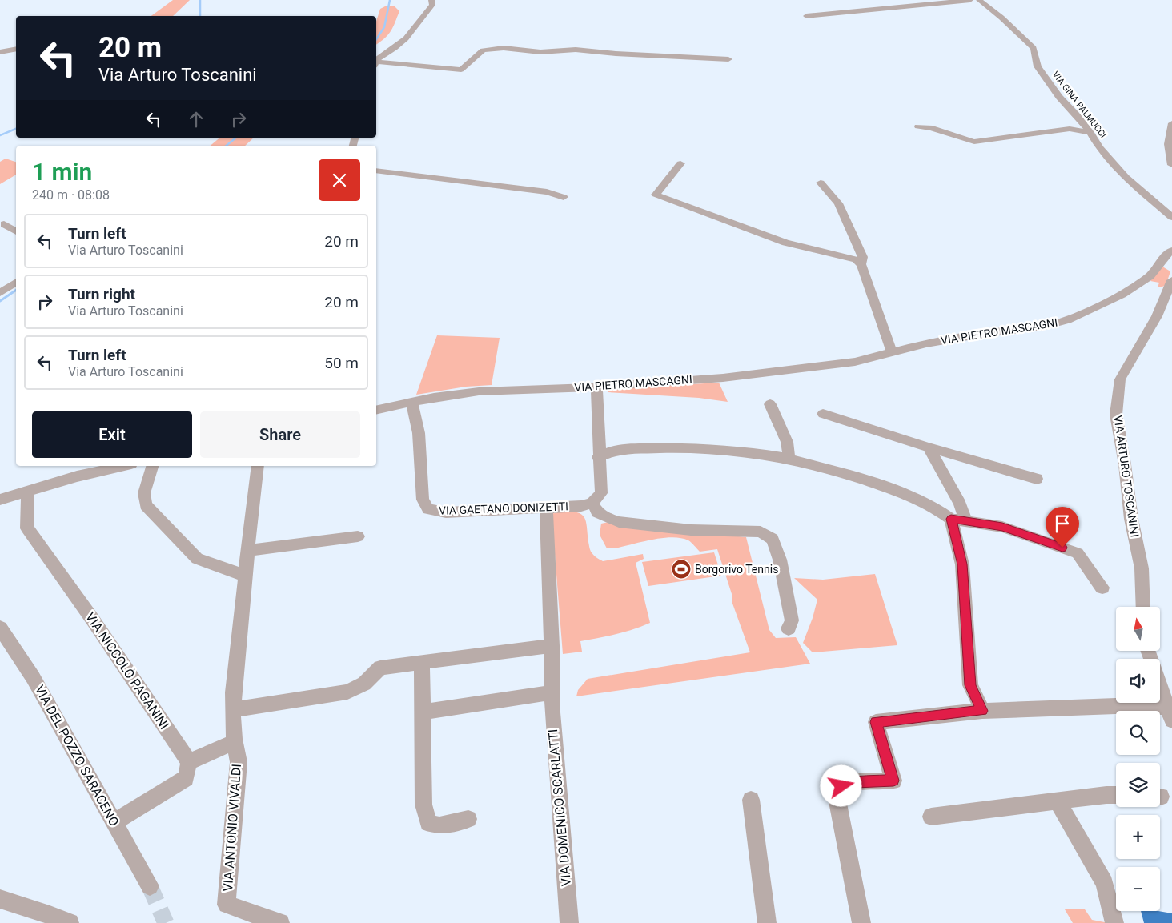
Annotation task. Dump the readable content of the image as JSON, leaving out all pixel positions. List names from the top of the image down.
{
  "streets": {
    "street": [
      "VIA GINA PALMUCCI",
      "VIA PIETRO MASCAGNI",
      "VIA ARTURO TOSCANINI",
      "VIA GAETANO DONIZETTI",
      "VIA NICCOLÒ PAGANINI",
      "VIA DEL POZZO SARACENO",
      "VIA DOMENICO SCARLATTI",
      "VIA ANTONIO VIVALDI"
    ]
  },
  "crossings": [
    ["VIA PIETRO MASCAGNI", "VIA GAETANO DONIZETTI"],
    ["VIA GAETANO DONIZETTI", "VIA DOMENICO SCARLATTI"]
  ],
  "places": {
    "sports": ["Borgorivo Tennis"]
  },
  "north": "top",
  "page": {
    "turn": ["20 m", "Via Arturo Toscanini"],
    "heading": ["1 min", "240 m · 08:08"],
    "list": [
      {
        "name": "Turn left",
        "note": "Via Arturo Toscanini",
        "value": "20 m"
      },
      {
        "name": "Turn right",
        "note": "Via Arturo Toscanini",
        "value": "20 m"
      },
      {
        "name": "Turn left",
        "note": "Via Arturo Toscanini",
        "value": "50 m"
      }
    ],
    "buttons": ["Exit", "Share"],
    "map_buttons": ["+", "−"]
  }
}
